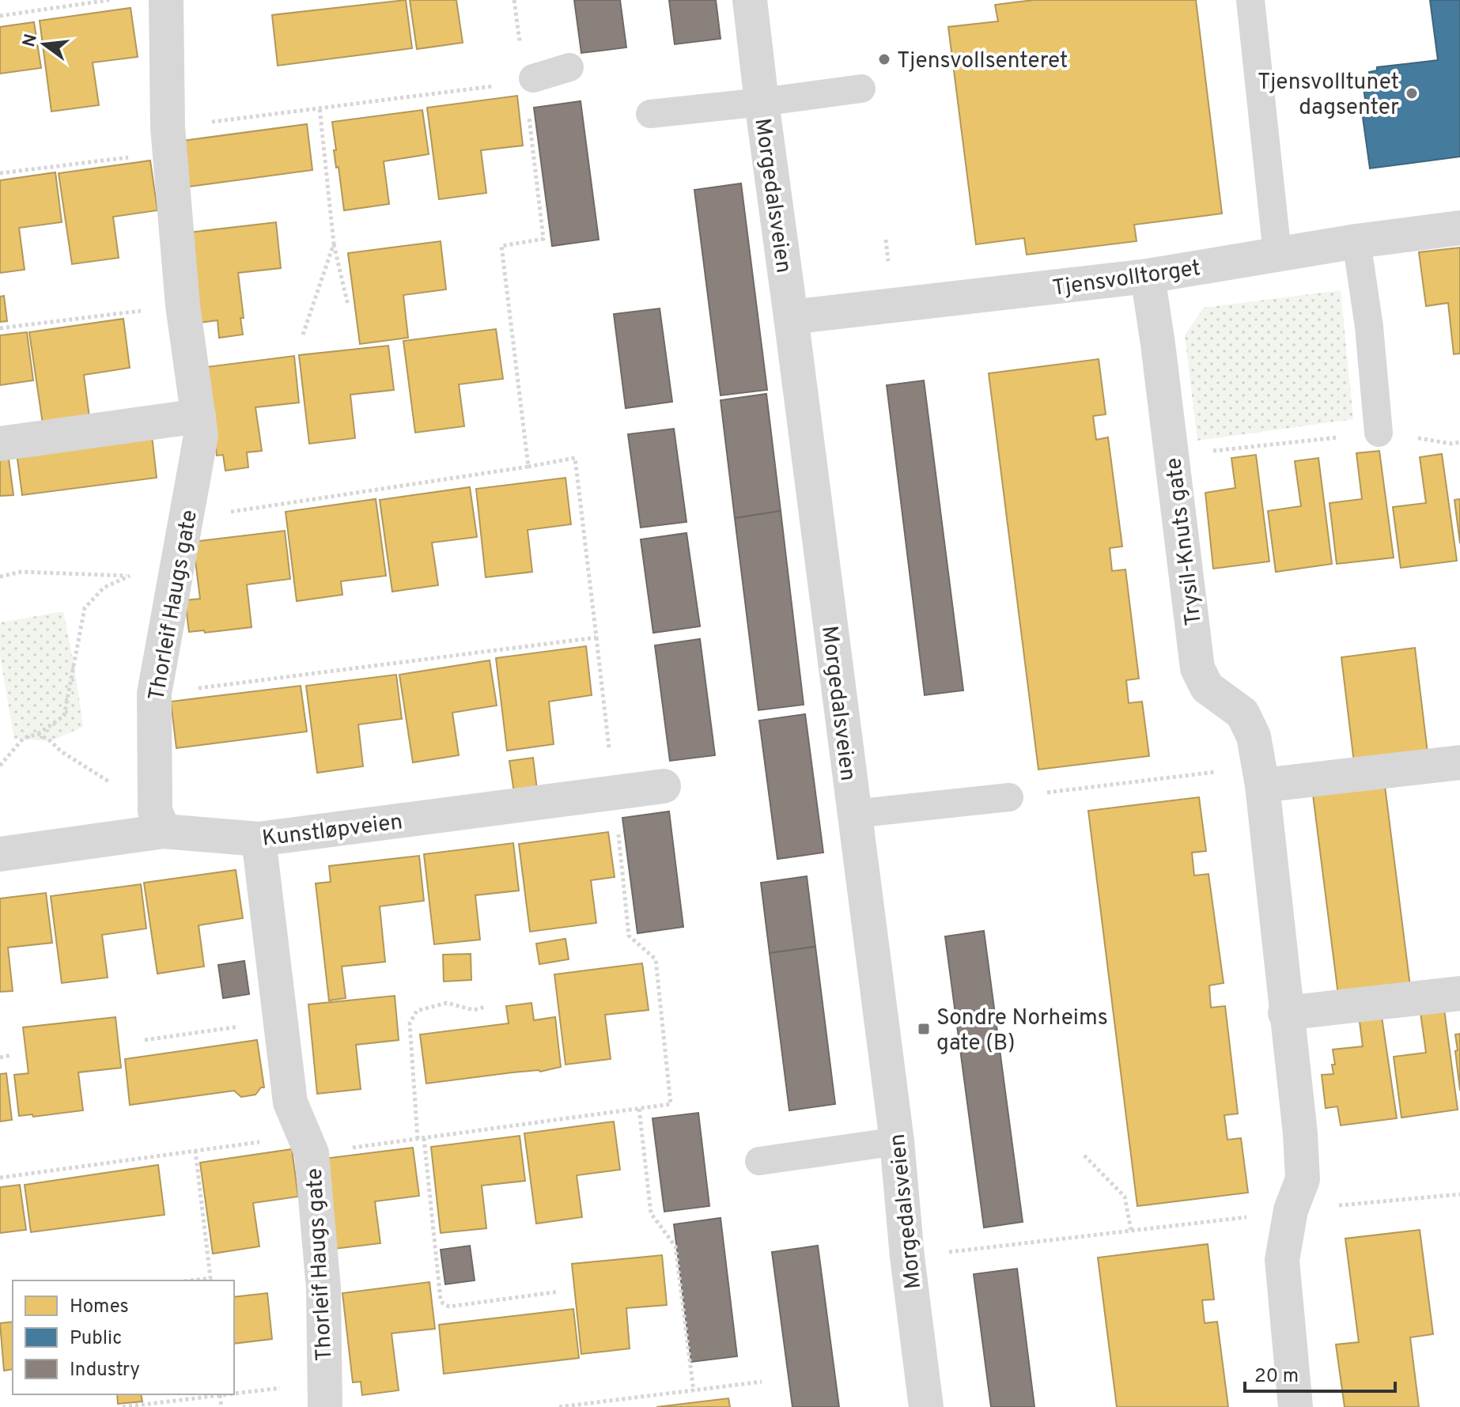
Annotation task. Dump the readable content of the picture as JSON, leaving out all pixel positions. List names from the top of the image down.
{
  "streets": {
    "street": [
      "Morgedalsveien",
      "Tjensvolltorget",
      "Trysil-Knuts gate",
      "Thorleif Haugs gate",
      "Kunstløpveien"
    ]
  },
  "crossings": [
    ["Morgedalsveien", "Tjensvolltorget"],
    ["Tjensvolltorget", "Trysil-Knuts gate"],
    ["Thorleif Haugs gate", "Kunstløpveien"]
  ],
  "places": {
    "other": ["Tjensvollsenteret", "Tjensvolltunet dagsenter"],
    "transit": ["Sondre Norheims gate (B)"]
  },
  "legend": ["Homes", "Public", "Industry"],
  "scale_bar": "20 m",
  "north": "left"
}
